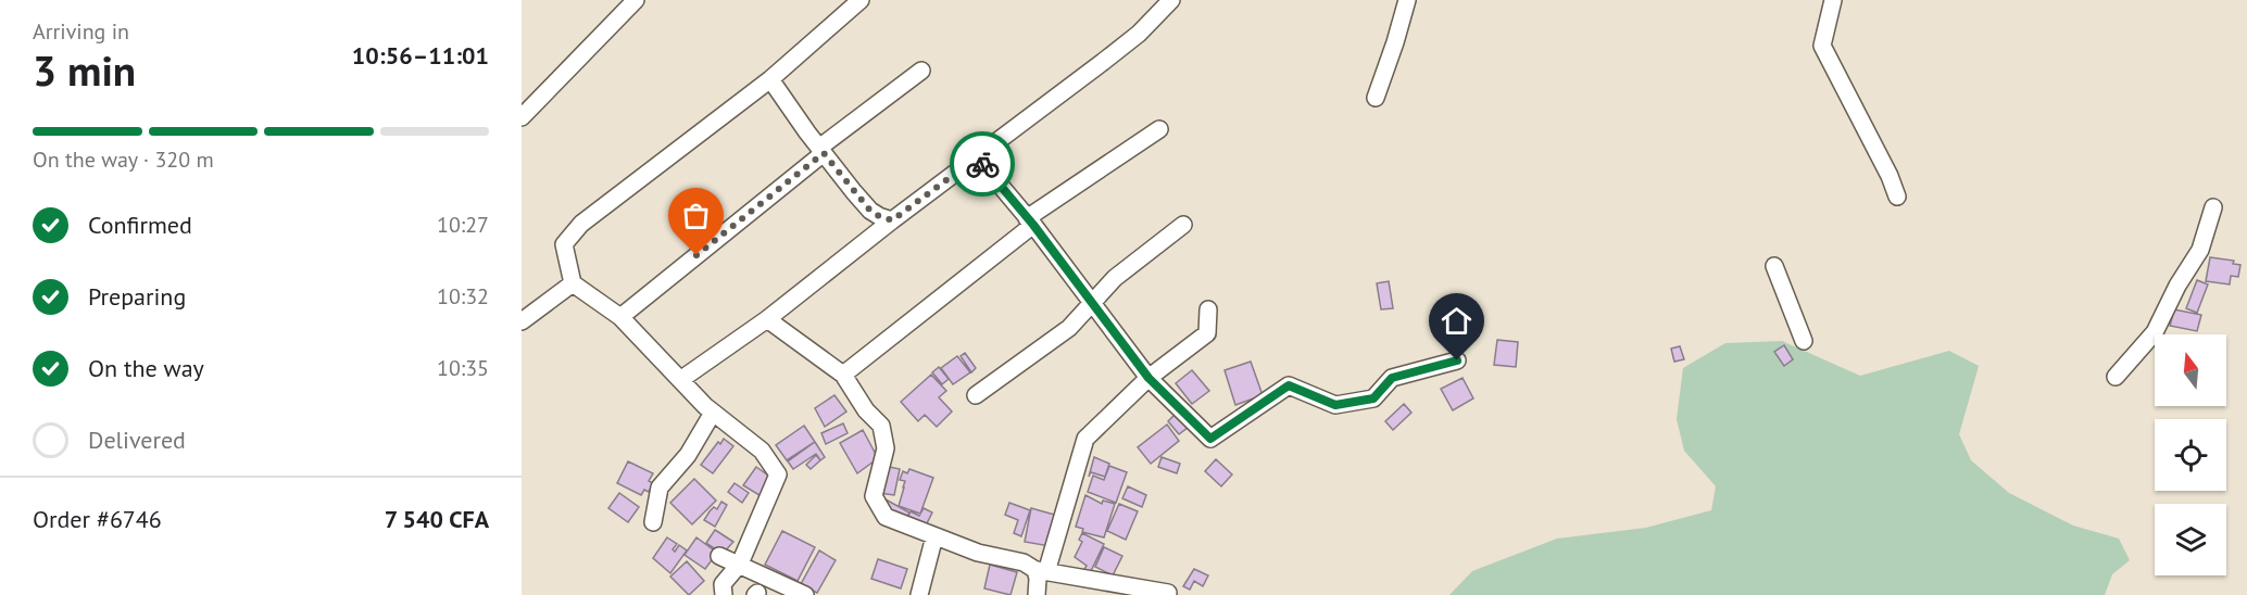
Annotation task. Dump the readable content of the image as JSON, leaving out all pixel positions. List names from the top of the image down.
{
  "north": "top",
  "page": {
    "heading": ["3 min", "Arriving in", "10:56–11:01"],
    "panel": ["Order #6746", "7 540 CFA"],
    "bar": "On the way · 320 m",
    "list": [
      ["Confirmed", "10:27"],
      ["Preparing", "10:32"],
      ["On the way", "10:35"],
      "Delivered"
    ]
  }
}
